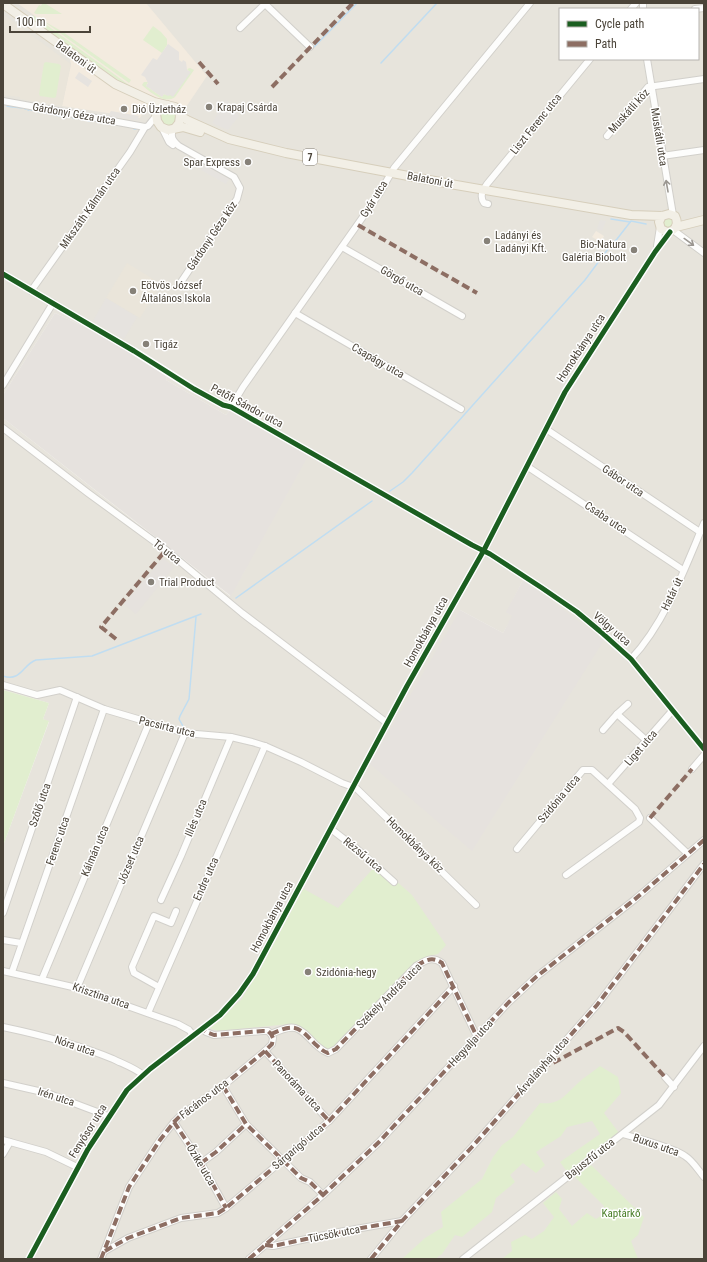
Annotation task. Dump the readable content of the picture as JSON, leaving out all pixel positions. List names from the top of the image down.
{
  "streets": {
    "main road": ["Balatoni út", "7"],
    "street": [
      "Muskátli köz",
      "Gárdonyi Géza utca",
      "Liszt Ferenc utca",
      "Muskátli utca",
      "Gyár utca",
      "Mikszáth Kálmán utca",
      "Gárdonyi Géza köz",
      "Görgő utca",
      "Homokbánya utca",
      "Csapágy utca",
      "Petőfi Sándor utca",
      "Gábor utca",
      "Csaba utca",
      "Tó utca",
      "Határ út",
      "Völgy utca",
      "Pacsirta utca",
      "Liget utca",
      "Szidónia utca",
      "Szőlő utca",
      "Illés utca",
      "Ferenc utca",
      "Homokbánya köz",
      "Kálmán utca",
      "Rézsű utca",
      "József utca",
      "Endre utca",
      "Krisztina utca",
      "Székely András utca",
      "Hegyalja utca",
      "Nóra utca",
      "Árvalányhaj utca",
      "Panoráma utca",
      "Irén utca",
      "Fácános utca",
      "Fenyősor utca",
      "Buxus utca",
      "Sárgarigó utca",
      "Bajuszfű utca",
      "Őzike utca",
      "Tücsök utca"
    ]
  },
  "crossings": [
    ["Balatoni út", "Liszt Ferenc utca"],
    ["Balatoni út", "Muskátli utca"],
    ["Balatoni út", "7"],
    ["Balatoni út", "Gyár utca"],
    ["Balatoni út", "Mikszáth Kálmán utca"],
    ["Balatoni út", "Gárdonyi Géza köz"],
    ["Balatoni út", "Homokbánya utca"],
    ["Muskátli köz", "Muskátli utca"],
    ["Gárdonyi Géza utca", "Mikszáth Kálmán utca"],
    ["Muskátli utca", "7"],
    ["Muskátli utca", "Homokbánya utca"],
    ["7", "Mikszáth Kálmán utca"],
    ["7", "Gárdonyi Géza köz"],
    ["7", "Homokbánya utca"],
    ["Gyár utca", "Görgő utca"],
    ["Gyár utca", "Csapágy utca"],
    ["Gyár utca", "Petőfi Sándor utca"],
    ["Mikszáth Kálmán utca", "Gárdonyi Géza köz"],
    ["Mikszáth Kálmán utca", "Petőfi Sándor utca"],
    ["Homokbánya utca", "Petőfi Sándor utca"],
    ["Homokbánya utca", "Gábor utca"],
    ["Homokbánya utca", "Csaba utca"],
    ["Homokbánya utca", "Tó utca"],
    ["Homokbánya utca", "Völgy utca"],
    ["Homokbánya utca", "Pacsirta utca"],
    ["Homokbánya utca", "Homokbánya köz"],
    ["Homokbánya utca", "Rézsű utca"],
    ["Homokbánya utca", "Krisztina utca"],
    ["Homokbánya utca", "Fenyősor utca"],
    ["Petőfi Sándor utca", "Völgy utca"],
    ["Gábor utca", "Határ út"],
    ["Csaba utca", "Határ út"],
    ["Határ út", "Völgy utca"],
    ["Völgy utca", "Liget utca"],
    ["Pacsirta utca", "Szőlő utca"],
    ["Pacsirta utca", "Illés utca"],
    ["Pacsirta utca", "Ferenc utca"],
    ["Pacsirta utca", "Homokbánya köz"],
    ["Pacsirta utca", "Kálmán utca"],
    ["Pacsirta utca", "József utca"],
    ["Pacsirta utca", "Endre utca"],
    ["Liget utca", "Szidónia utca"],
    ["Ferenc utca", "Krisztina utca"],
    ["Kálmán utca", "Krisztina utca"],
    ["József utca", "Krisztina utca"],
    ["Endre utca", "Krisztina utca"],
    ["Krisztina utca", "Fenyősor utca"],
    ["Székely András utca", "Hegyalja utca"],
    ["Székely András utca", "Fácános utca"],
    ["Székely András utca", "Sárgarigó utca"],
    ["Hegyalja utca", "Tücsök utca"],
    ["Nóra utca", "Fenyősor utca"],
    ["Árvalányhaj utca", "Tücsök utca"],
    ["Panoráma utca", "Fácános utca"],
    ["Panoráma utca", "Sárgarigó utca"],
    ["Irén utca", "Fenyősor utca"],
    ["Fácános utca", "Sárgarigó utca"],
    ["Fácános utca", "Őzike utca"],
    ["Buxus utca", "Bajuszfű utca"],
    ["Sárgarigó utca", "Őzike utca"]
  ],
  "one_way": ["Muskátli utca"],
  "parks": ["Kaptárkő"],
  "places": [
    "Krapaj Csárda",
    "Dió Üzletház",
    "Spar Express",
    "Ladányi és Ladányi Kft.",
    "Bio-Natura Galéria Biobolt",
    "Eötvös József Általános Iskola",
    "Tigáz",
    "Trial Product",
    "Szidónia-hegy"
  ],
  "legend": ["Cycle path", "Path"],
  "scale_bar": "100 m"
}
